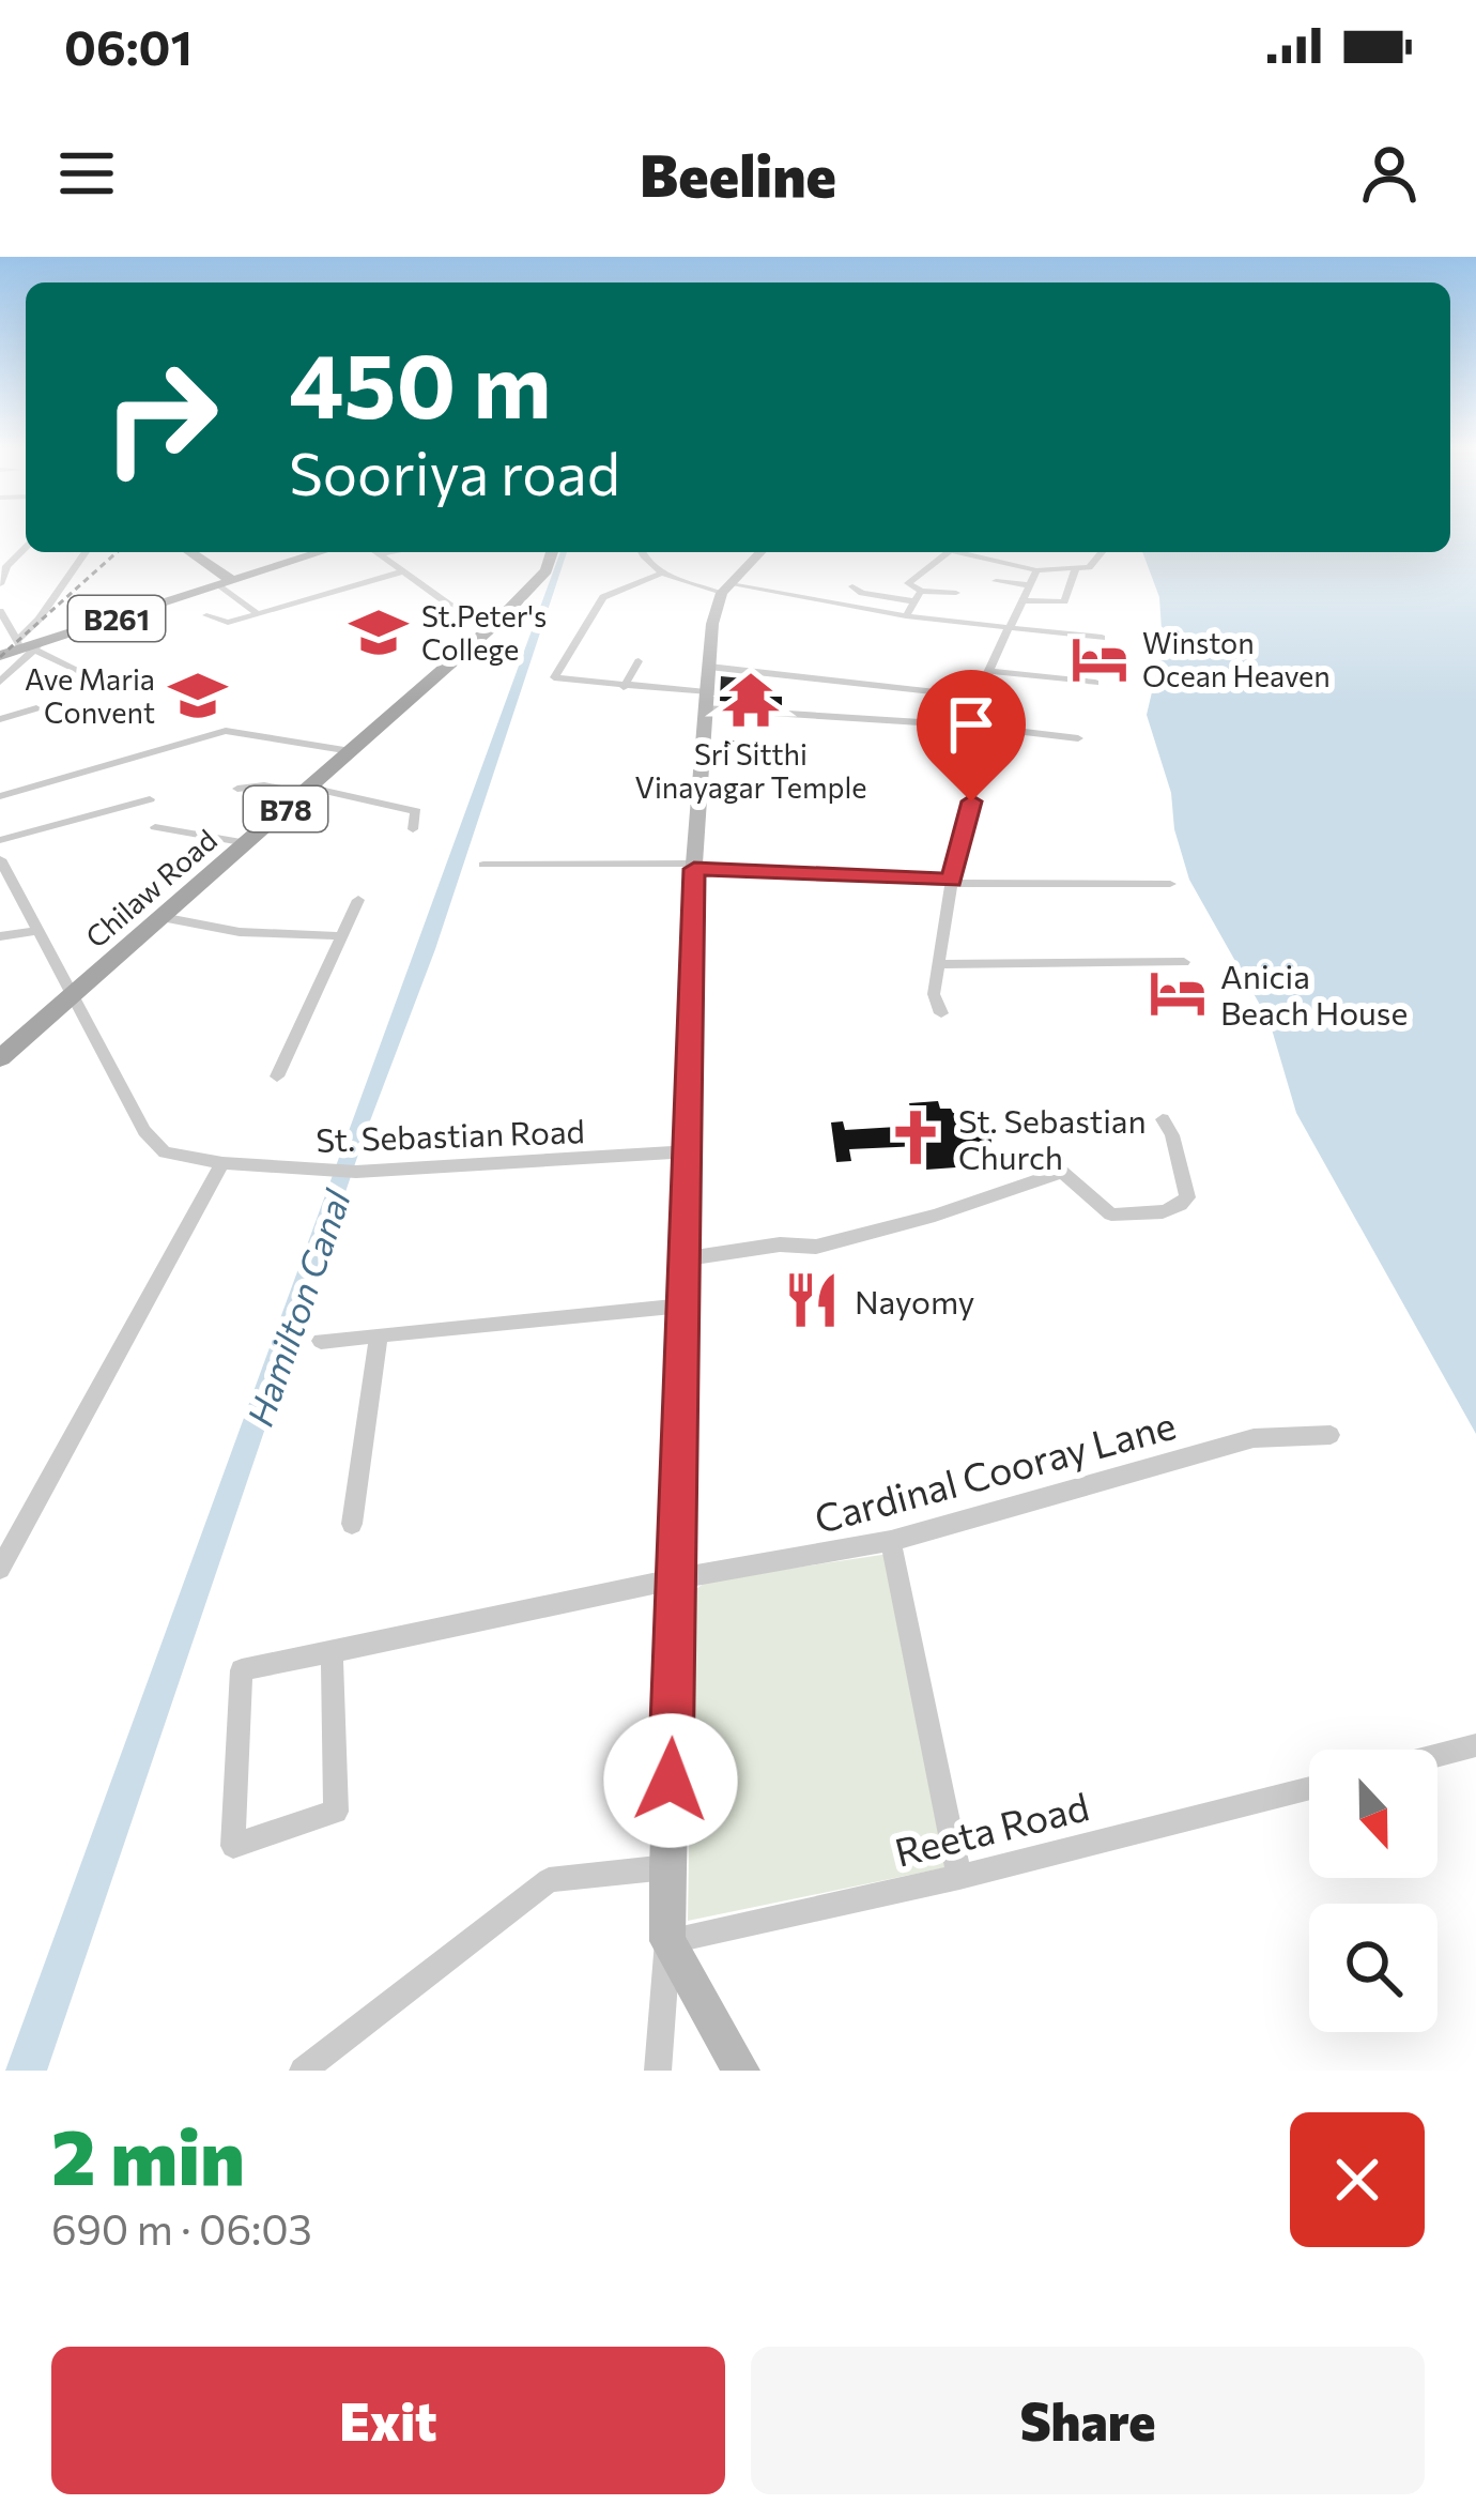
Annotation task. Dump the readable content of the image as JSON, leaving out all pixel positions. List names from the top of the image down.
{
  "streets": {
    "main road": ["B261", "B78", "Chilaw Road"],
    "street": ["St. Sebastian Road", "Cardinal Cooray Lane", "Reeta Road"]
  },
  "crossings": [
    ["Chilaw Road", "St. Sebastian Road"]
  ],
  "water": ["Hamilton Canal"],
  "places": {
    "school or university": ["St.Peter's College", "Ave Maria Convent"],
    "hotel": ["Winston Ocean Heaven", "Anicia Beach House"],
    "temple": ["Sri Sitthi Vinayagar Temple"],
    "church": ["St. Sebastian Church"],
    "restaurant": ["Nayomy"]
  },
  "north": "bottom",
  "page": {
    "status": "06:01",
    "header": "Beeline",
    "turn": ["450 m", "Sooriya road"],
    "heading": ["2 min", "690 m · 06:03"],
    "buttons": ["Exit", "Share"]
  }
}
